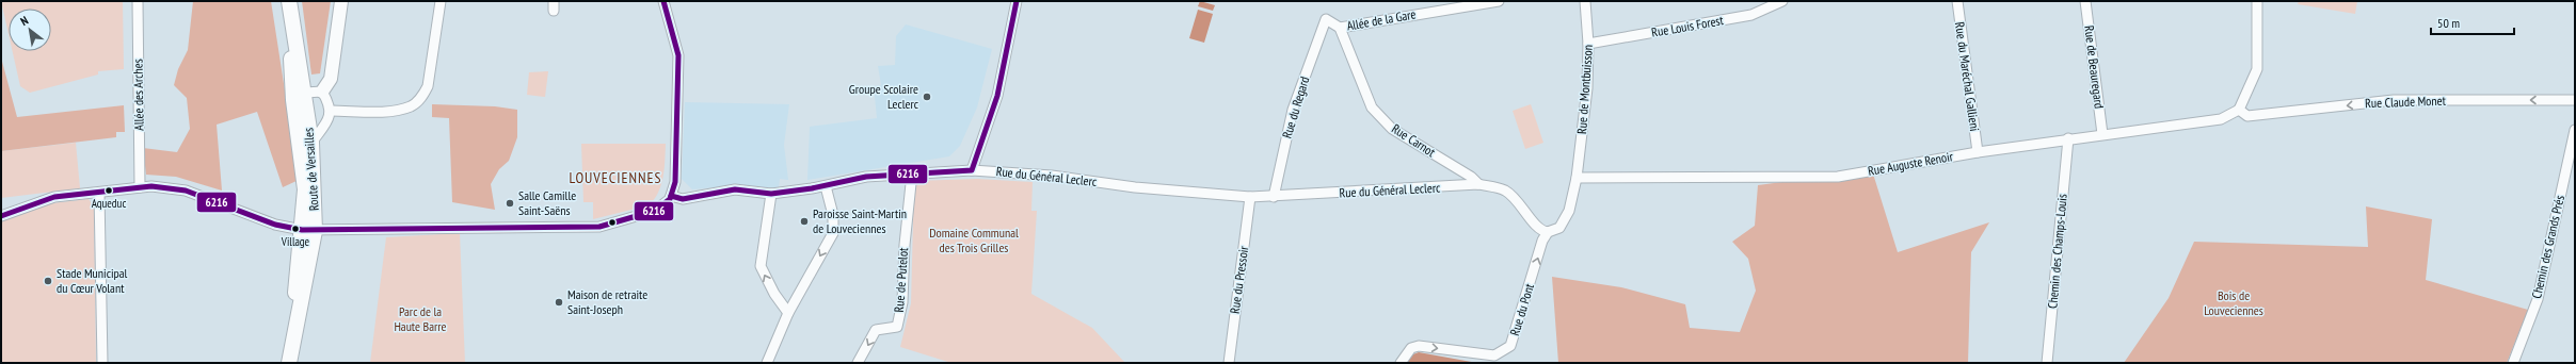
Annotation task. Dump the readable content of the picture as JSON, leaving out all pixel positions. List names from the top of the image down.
{
  "streets": {
    "main road": ["Route de Versailles"],
    "street": [
      "Allée de la Gare",
      "Rue Louis Forest",
      "Rue de Beauregard",
      "Rue du Maréchal Gallieni",
      "Rue de Montbuisson",
      "Allée des Arches",
      "Rue Claude Monet",
      "Rue du Regard",
      "Rue Carnot",
      "Rue Auguste Renoir",
      "Rue du Général Leclerc",
      "Chemin des Grands Prés",
      "Chemin des Champs-Louis",
      "Rue de Putelot",
      "Rue du Pressoir",
      "Rue du Pont"
    ]
  },
  "crossings": [
    ["Allée de la Gare", "Rue du Regard"],
    ["Allée de la Gare", "Rue Carnot"],
    ["Rue Louis Forest", "Rue de Montbuisson"],
    ["Rue de Beauregard", "Rue Auguste Renoir"],
    ["Rue du Maréchal Gallieni", "Rue Auguste Renoir"],
    ["Rue de Montbuisson", "Rue Auguste Renoir"],
    ["Rue Claude Monet", "Rue Auguste Renoir"],
    ["Rue du Regard", "Rue Carnot"],
    ["Rue du Regard", "Rue du Général Leclerc"],
    ["Rue Carnot", "Rue du Général Leclerc"],
    ["Rue Auguste Renoir", "Chemin des Champs-Louis"],
    ["Rue du Général Leclerc", "Rue de Putelot"],
    ["Rue du Général Leclerc", "Rue du Pressoir"],
    ["Rue du Général Leclerc", "Rue du Pont"]
  ],
  "one_way": ["Rue Claude Monet", "Rue du Pont"],
  "districts": ["LOUVECIENNES"],
  "parks": ["Domaine Communal des Trois Grilles", "Bois de Louveciennes", "Parc de la Haute Barre"],
  "places": [
    "Groupe Scolaire Leclerc",
    "Aqueduc",
    "Salle Camille Saint-Saëns",
    "Paroisse Saint-Martin de Louveciennes",
    "Village",
    "Stade Municipal du Cœur Volant",
    "Maison de retraite Saint-Joseph"
  ],
  "lines": ["transit line 6216"],
  "scale_bar": "50 m",
  "north": "top left"
}
